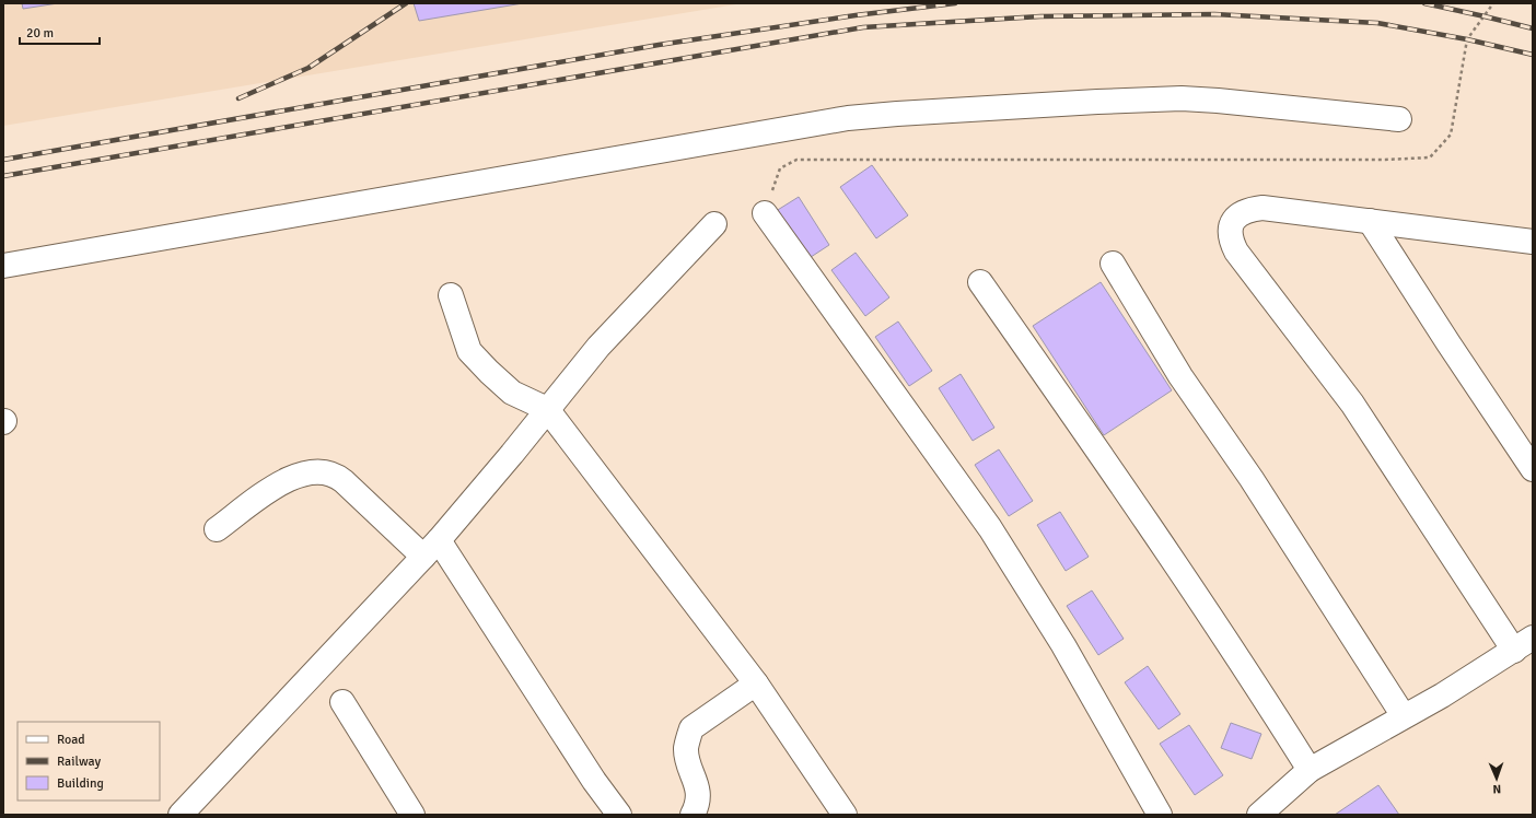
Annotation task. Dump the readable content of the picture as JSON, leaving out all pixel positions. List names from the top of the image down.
{
  "legend": ["Road", "Railway", "Building"],
  "scale_bar": "20 m",
  "north": "bottom"
}
